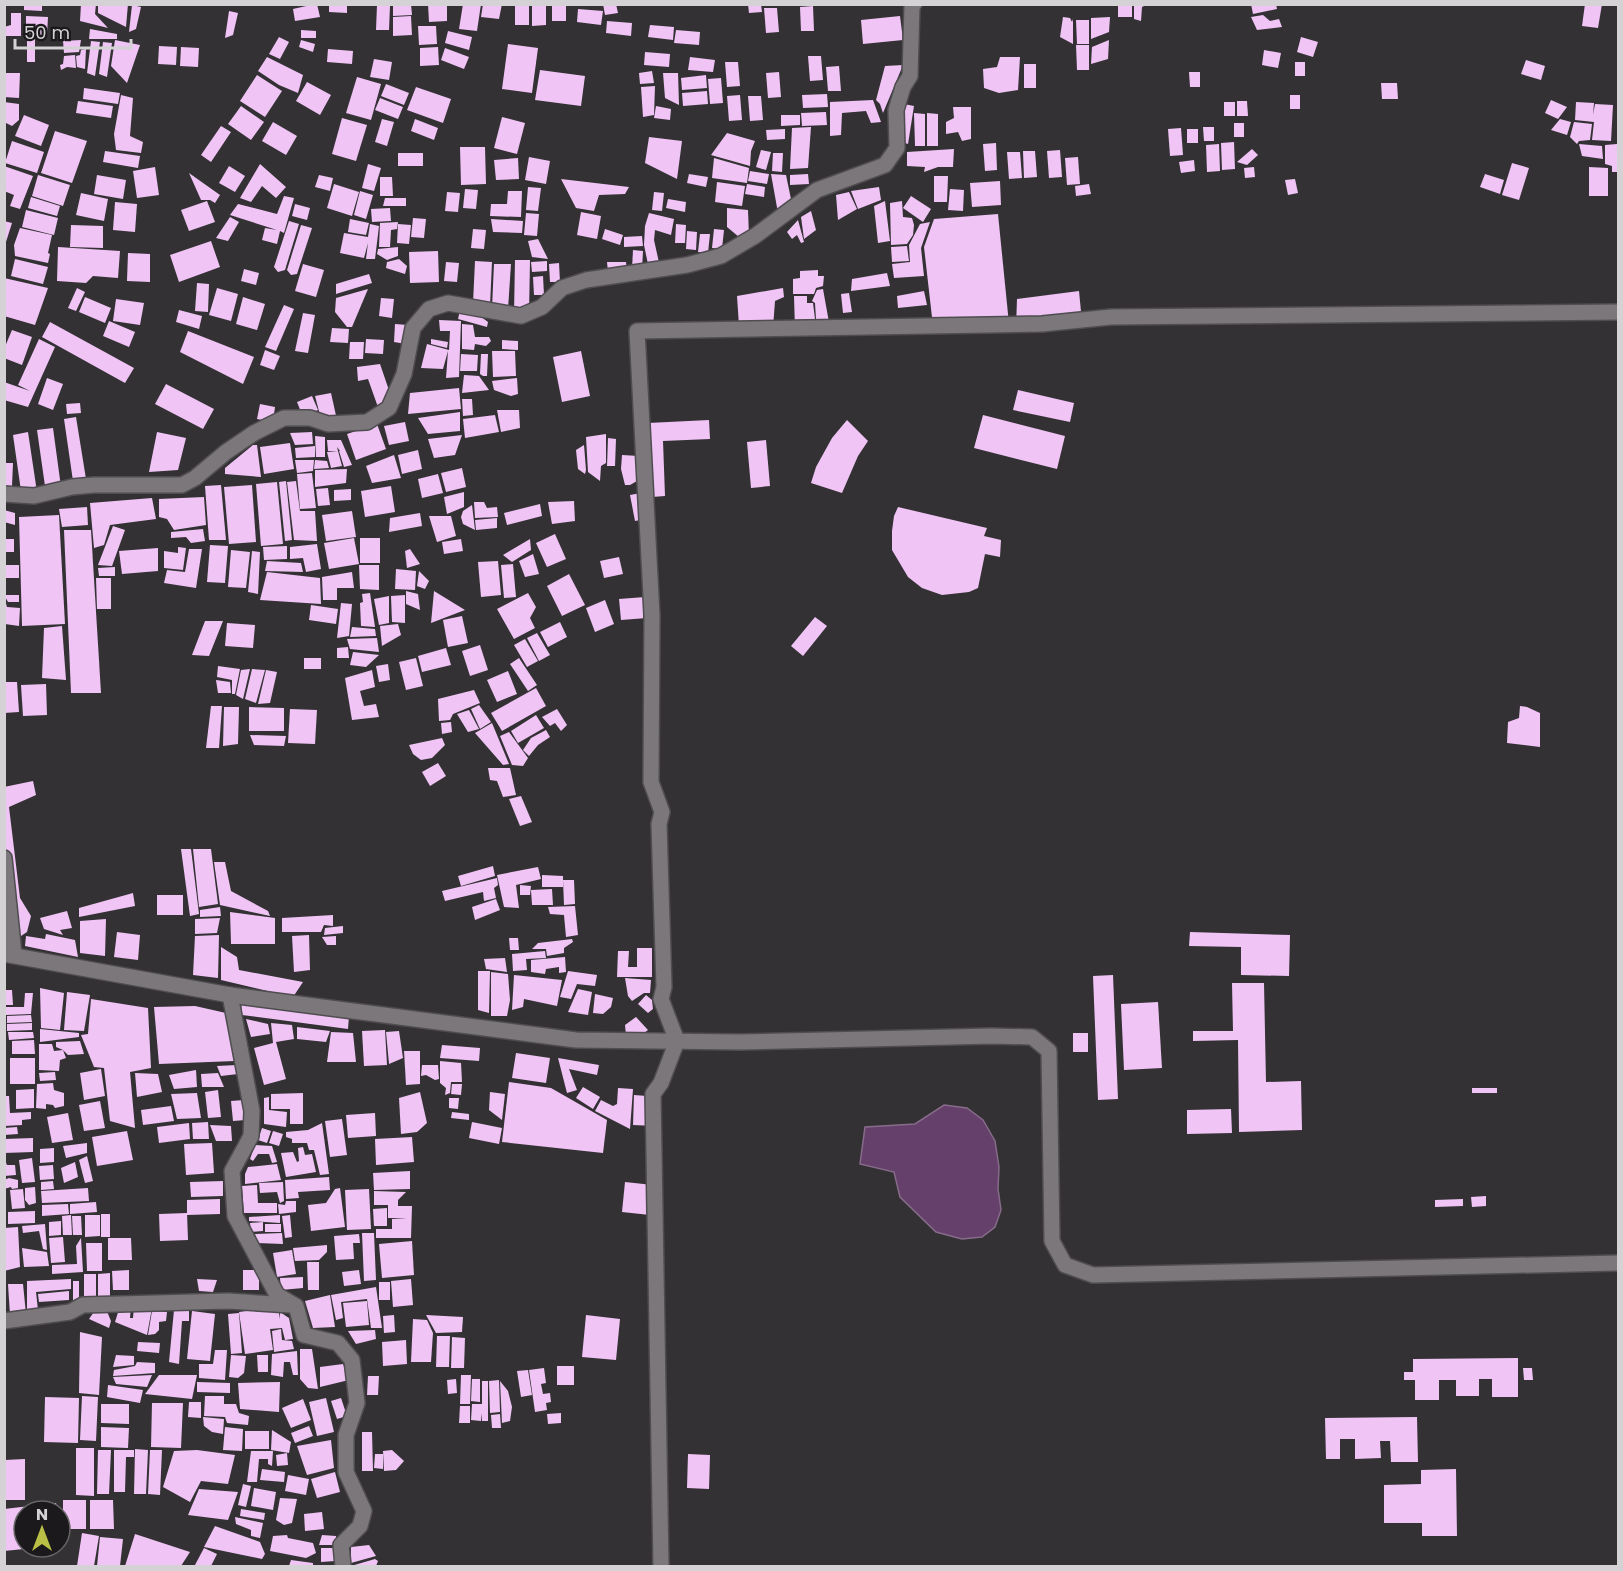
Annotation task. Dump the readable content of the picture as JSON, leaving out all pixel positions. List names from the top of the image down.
{
  "scale_bar": "50 m",
  "north": "top"
}
